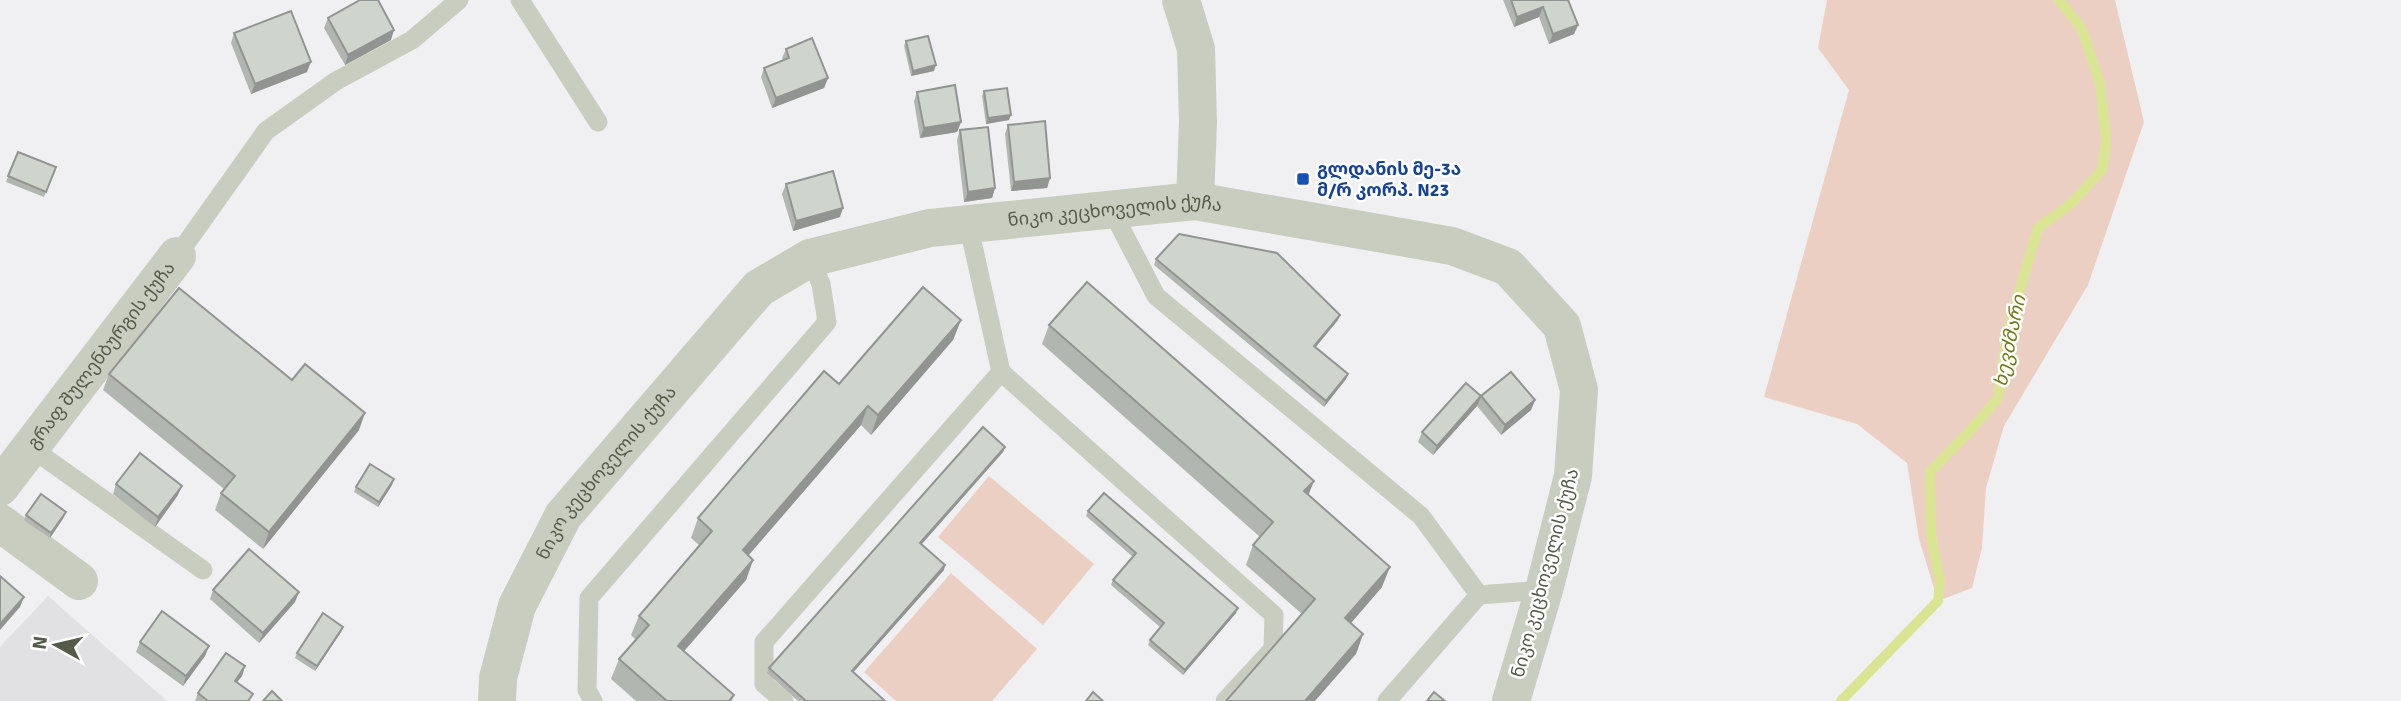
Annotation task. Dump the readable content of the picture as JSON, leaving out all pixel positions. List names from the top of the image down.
{
  "streets": {
    "street": ["ნიკო კეცხოველის ქუჩა", "გრაფ შულენბურგის ქუჩა"]
  },
  "water": ["ხევძმარი"],
  "places": {
    "transit": ["გლდანის მე-3ა მ/რ კორპ. N23"]
  },
  "north": "left"
}
